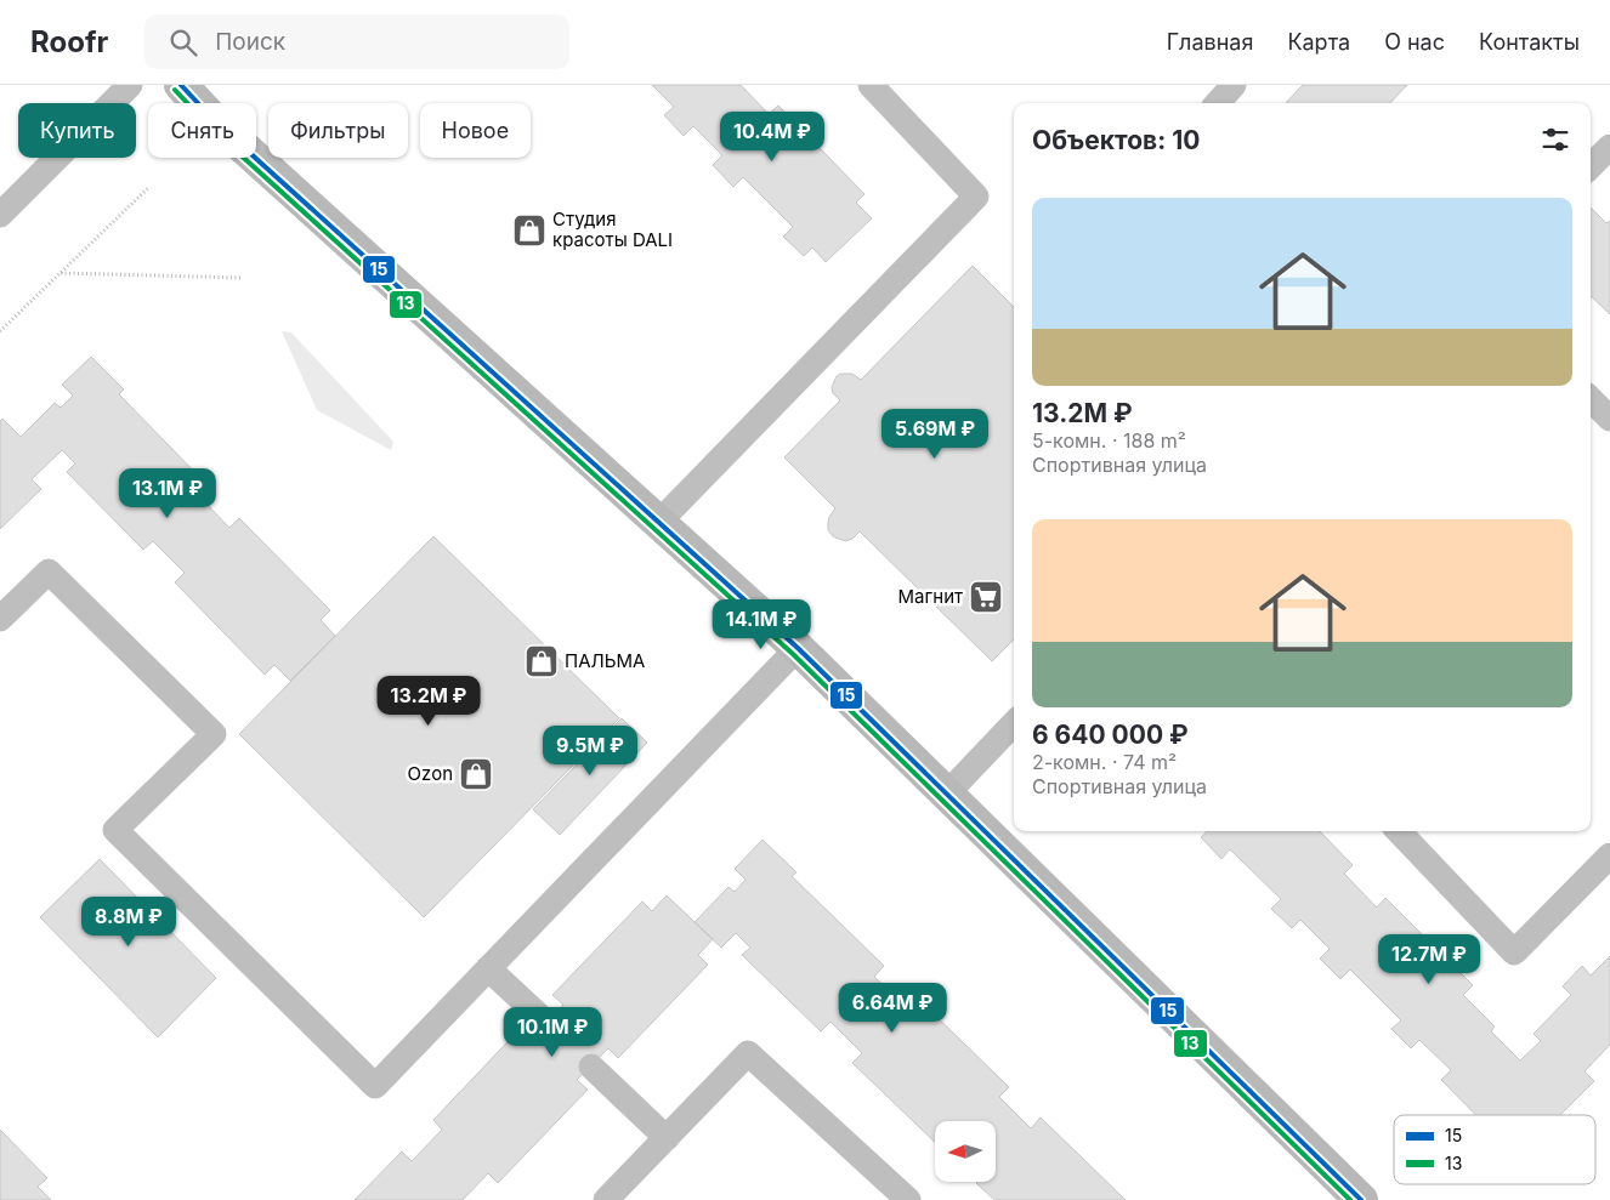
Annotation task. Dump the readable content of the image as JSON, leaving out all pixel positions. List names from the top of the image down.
{
  "places": {
    "shop": ["Студия красоты DALI", "ПАЛЬМА", "Ozon"],
    "supermarket": ["Магнит"]
  },
  "lines": ["transit line 15", "transit line 13"],
  "legend": ["15", "13"],
  "north": "left",
  "page": {
    "header": "Roofr",
    "search": "Поиск",
    "nav": [
      "Главная",
      "Карта",
      "О нас",
      "Контакты"
    ],
    "chip": [
      "Купить",
      "Снять",
      "Фильтры",
      "Новое"
    ],
    "heading": "Объектов: 10",
    "price": [
      "10.4M ₽",
      "5.69M ₽",
      "13.1M ₽",
      "14.1M ₽",
      "13.2M ₽",
      "9.5M ₽",
      "8.8M ₽",
      "12.7M ₽",
      "6.64M ₽",
      "10.1M ₽"
    ],
    "list": [
      {
        "name": "13.2M ₽",
        "note": "5-комн. · 188 m² · Спортивная улица"
      },
      {
        "name": "6 640 000 ₽",
        "note": "2-комн. · 74 m² · Спортивная улица"
      }
    ]
  }
}
